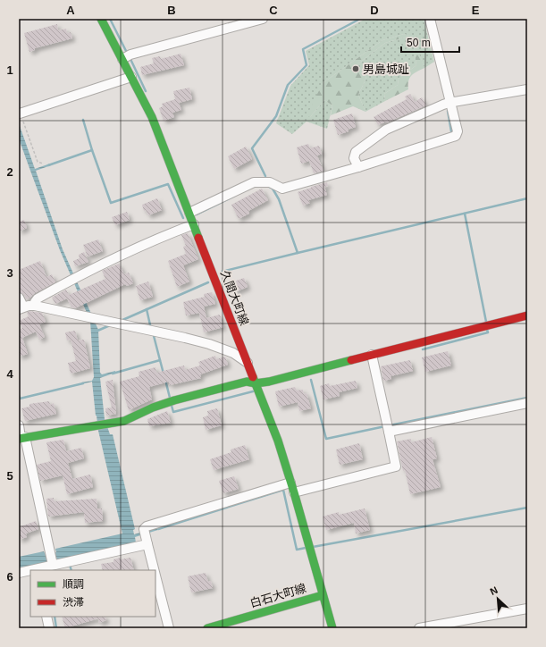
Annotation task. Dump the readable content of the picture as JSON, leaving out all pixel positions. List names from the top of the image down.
{
  "streets": {
    "main road": ["久間大町線", "白石大町線"]
  },
  "crossings": [
    ["久間大町線", "白石大町線"]
  ],
  "places": ["男島城趾"],
  "legend": ["順調", "渋滞"],
  "scale_bar": "50 m",
  "north": "top left",
  "grid": {
    "columns": [
      "A",
      "B",
      "C",
      "D",
      "E"
    ],
    "rows": [
      "1",
      "2",
      "3",
      "4",
      "5",
      "6"
    ]
  }
}
